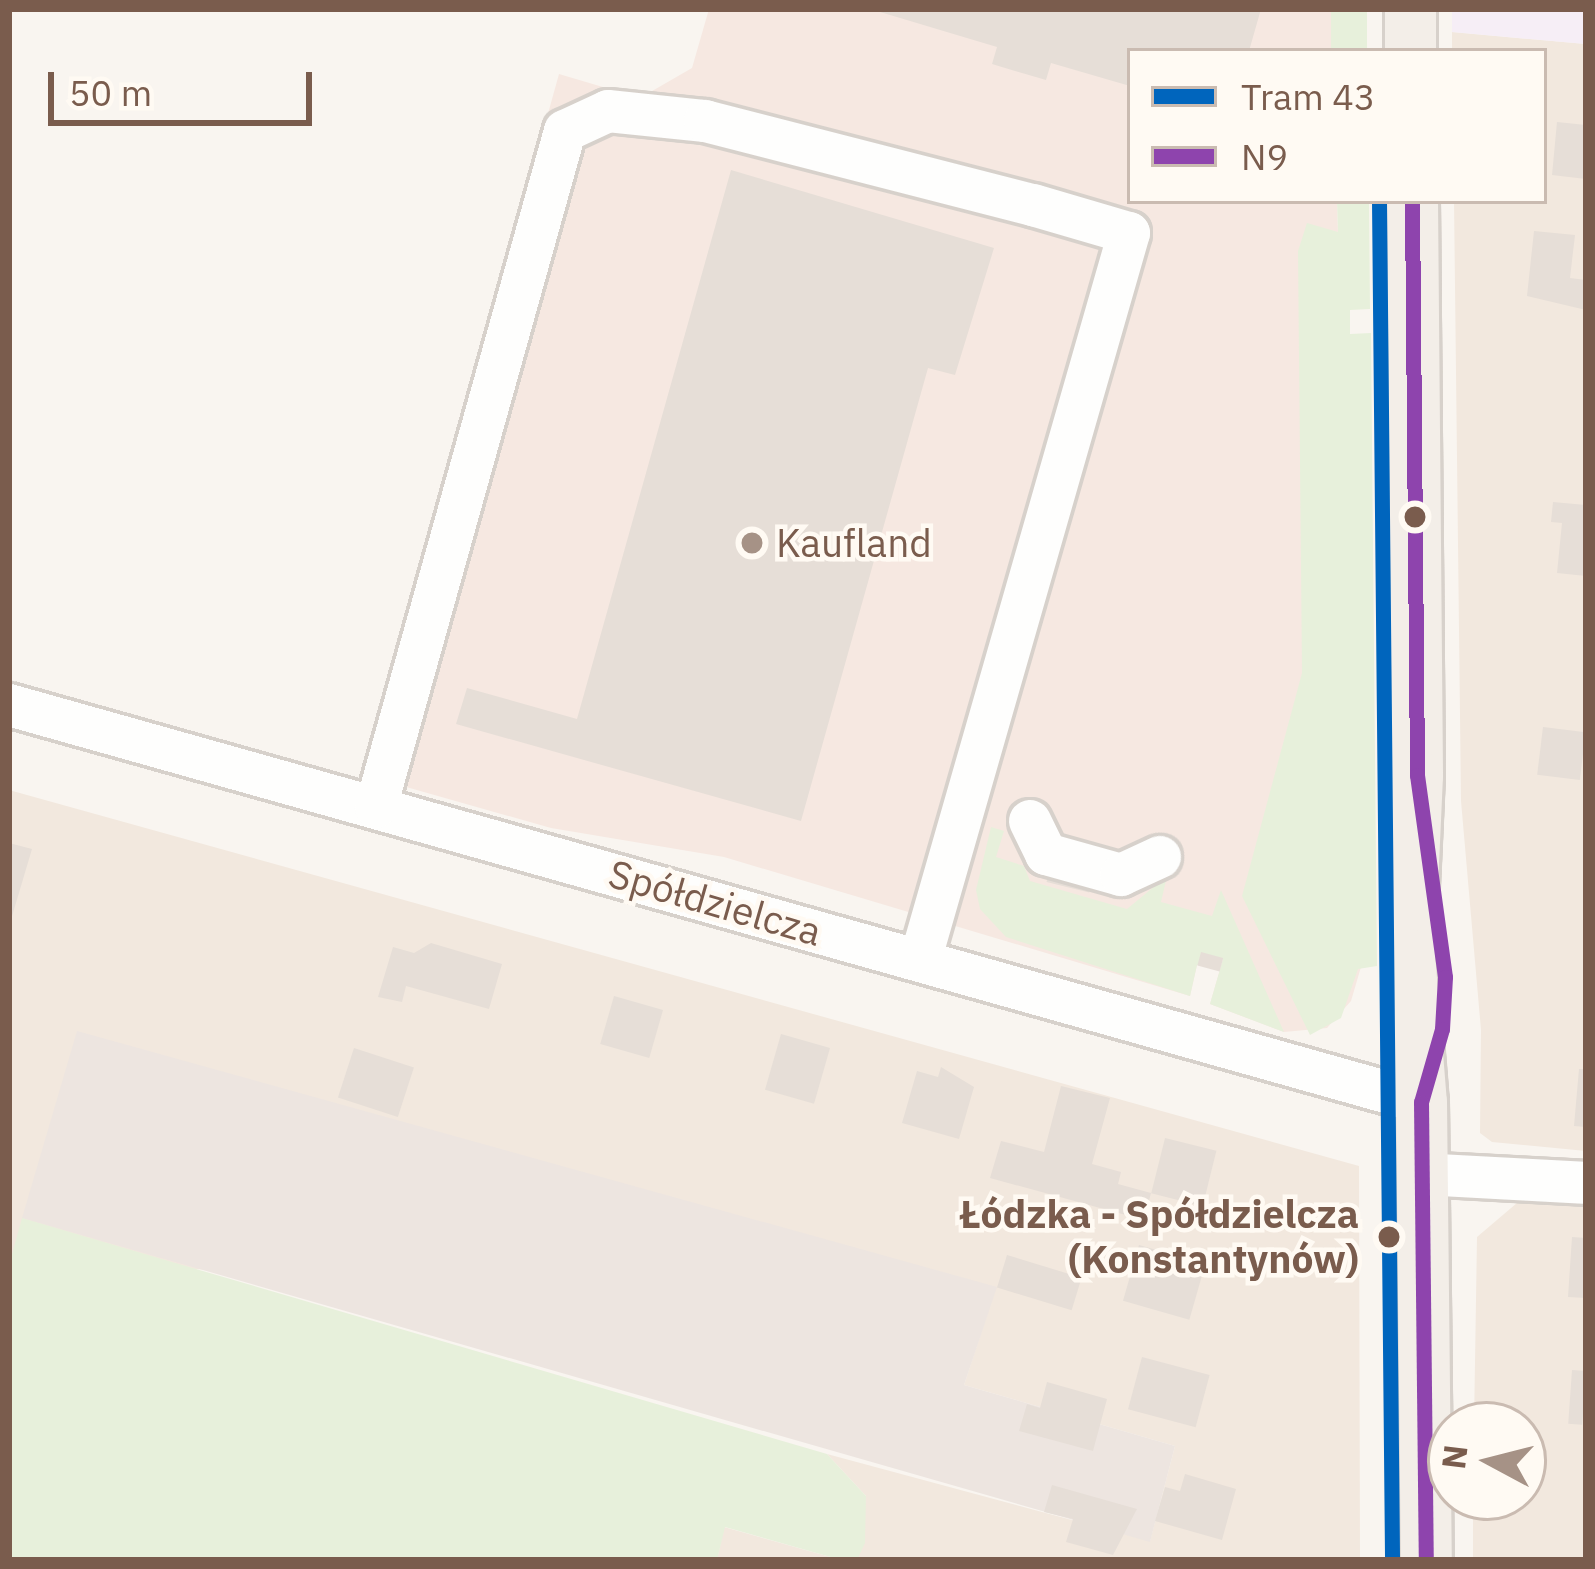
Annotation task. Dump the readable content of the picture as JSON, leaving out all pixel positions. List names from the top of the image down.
{
  "streets": {
    "street": ["Spółdzielcza"]
  },
  "places": ["Kaufland", "Łódzka - Spółdzielcza (Konstantynów)"],
  "lines": ["tram line 43", "transit line N9"],
  "legend": ["Tram 43", "N9"],
  "scale_bar": "50 m",
  "north": "left"
}
